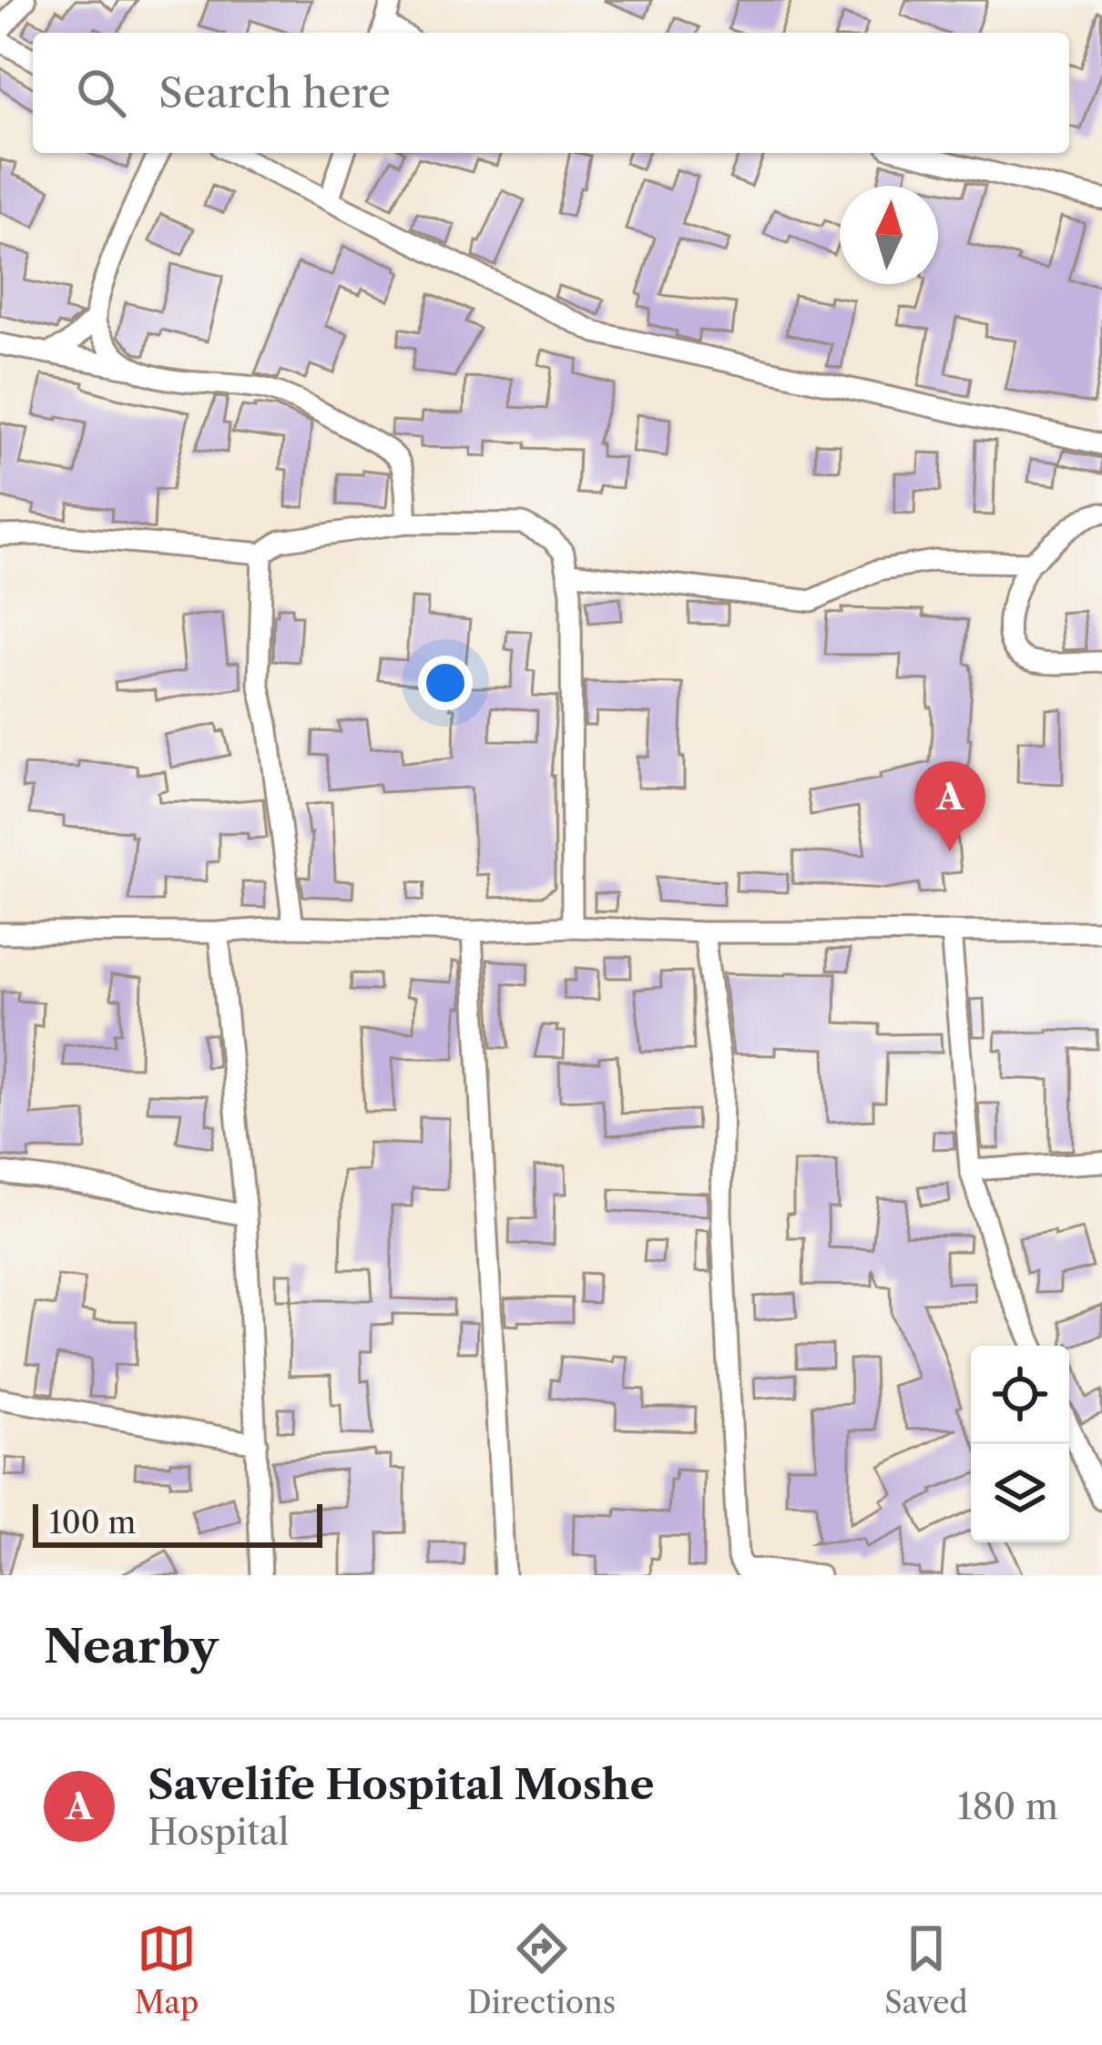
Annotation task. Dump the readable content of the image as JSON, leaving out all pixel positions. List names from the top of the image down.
{
  "scale_bar": "100 m",
  "north": "top",
  "page": {
    "search": "Search here",
    "pins": "A",
    "scale": "100 m",
    "heading": "Nearby",
    "list": [
      {
        "mark": "A",
        "name": "Savelife Hospital Moshe",
        "note": "Hospital",
        "value": "180 m"
      }
    ],
    "nav": ["Map", "Directions", "Saved"]
  }
}
